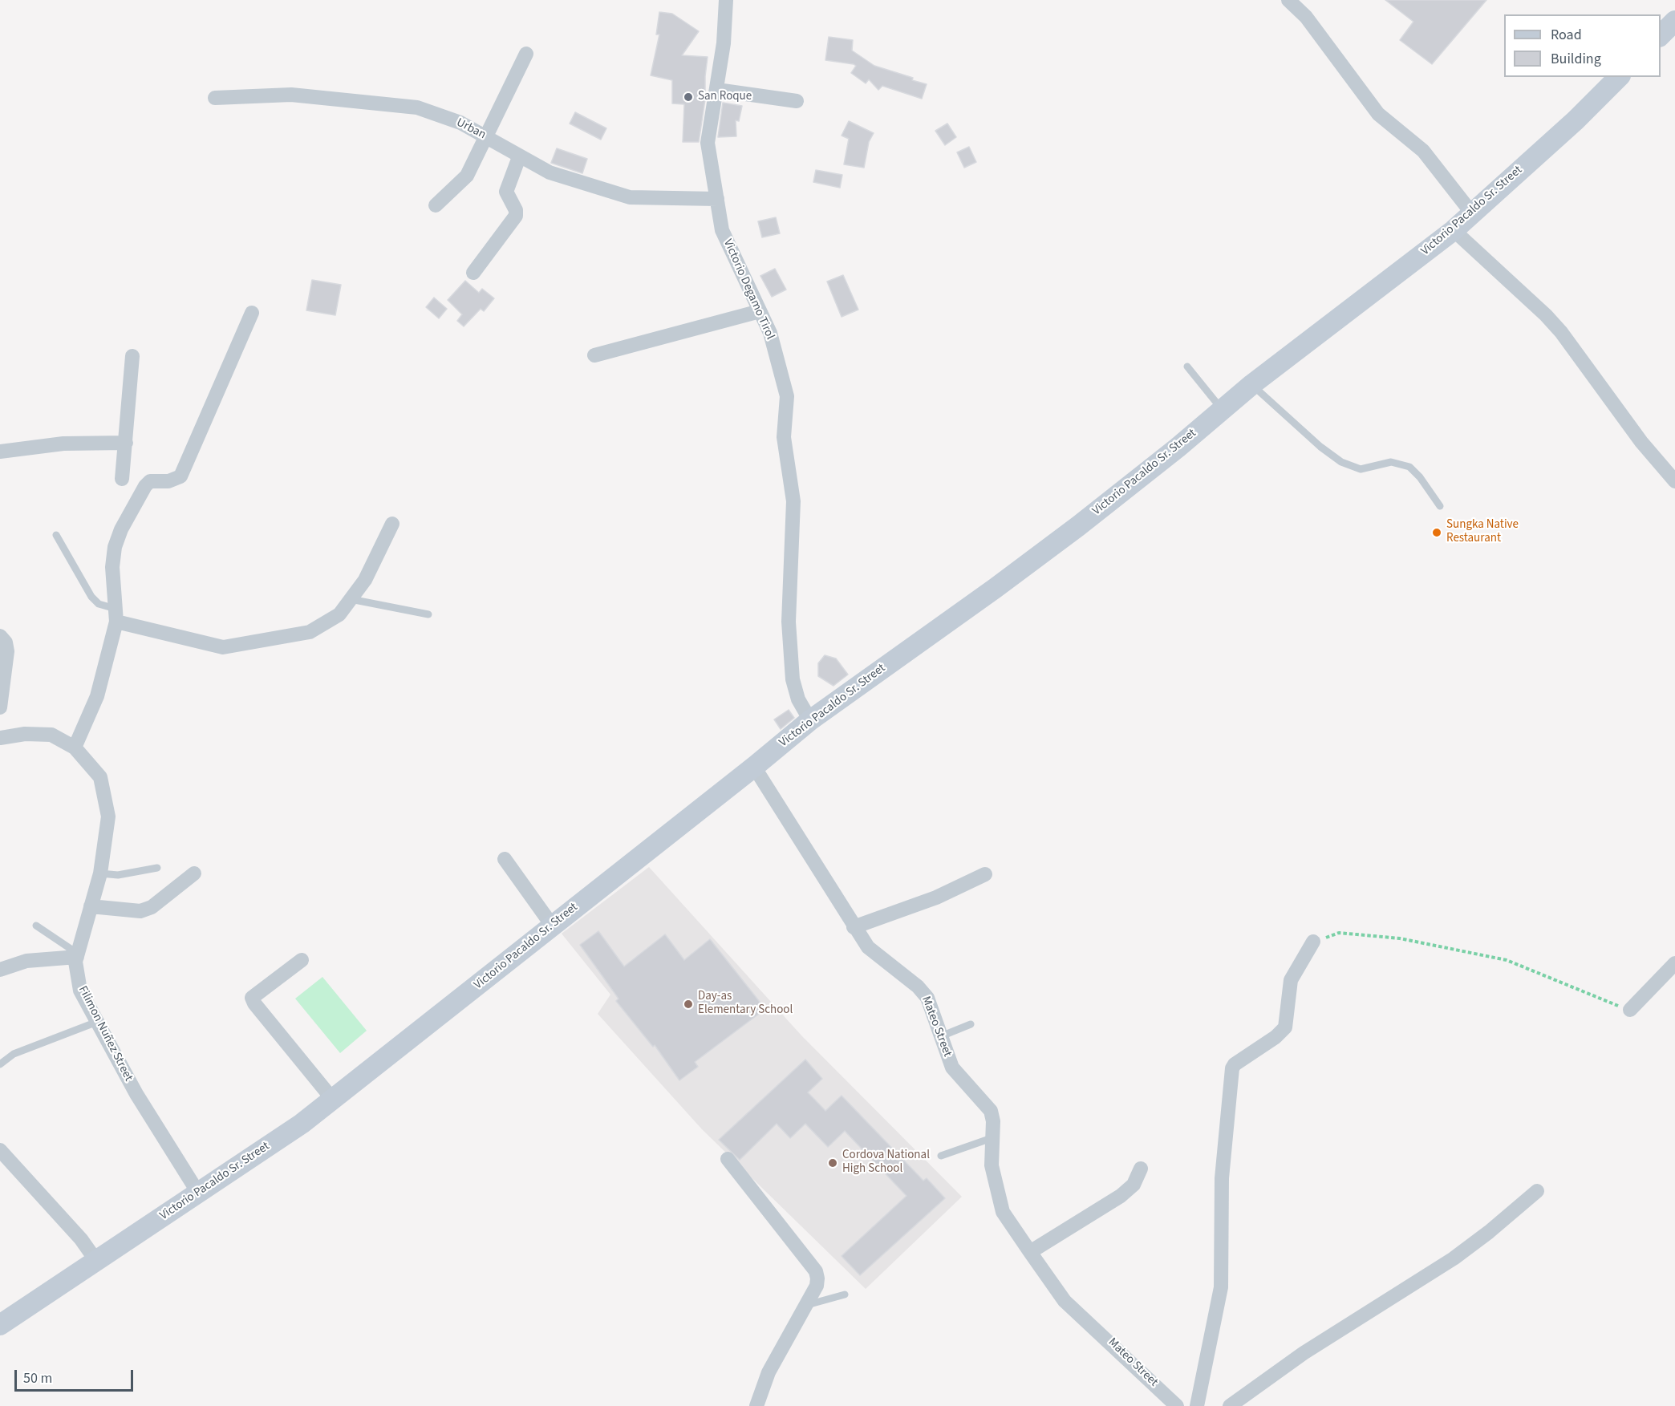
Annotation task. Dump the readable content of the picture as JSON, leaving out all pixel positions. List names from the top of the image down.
{
  "streets": {
    "street": [
      "Urban",
      "Victorio Pacaldo Sr. Street",
      "Victorio Degamo Tirol",
      "Mateo Street",
      "Filimon Nuñez Street"
    ]
  },
  "crossings": [
    ["Urban", "Victorio Degamo Tirol"],
    ["Victorio Pacaldo Sr. Street", "Victorio Degamo Tirol"],
    ["Victorio Pacaldo Sr. Street", "Mateo Street"],
    ["Victorio Pacaldo Sr. Street", "Filimon Nuñez Street"]
  ],
  "places": [
    "San Roque",
    "Sungka Native Restaurant",
    "Day-as Elementary School",
    "Cordova National High School"
  ],
  "legend": ["Road", "Building"],
  "scale_bar": "50 m"
}
